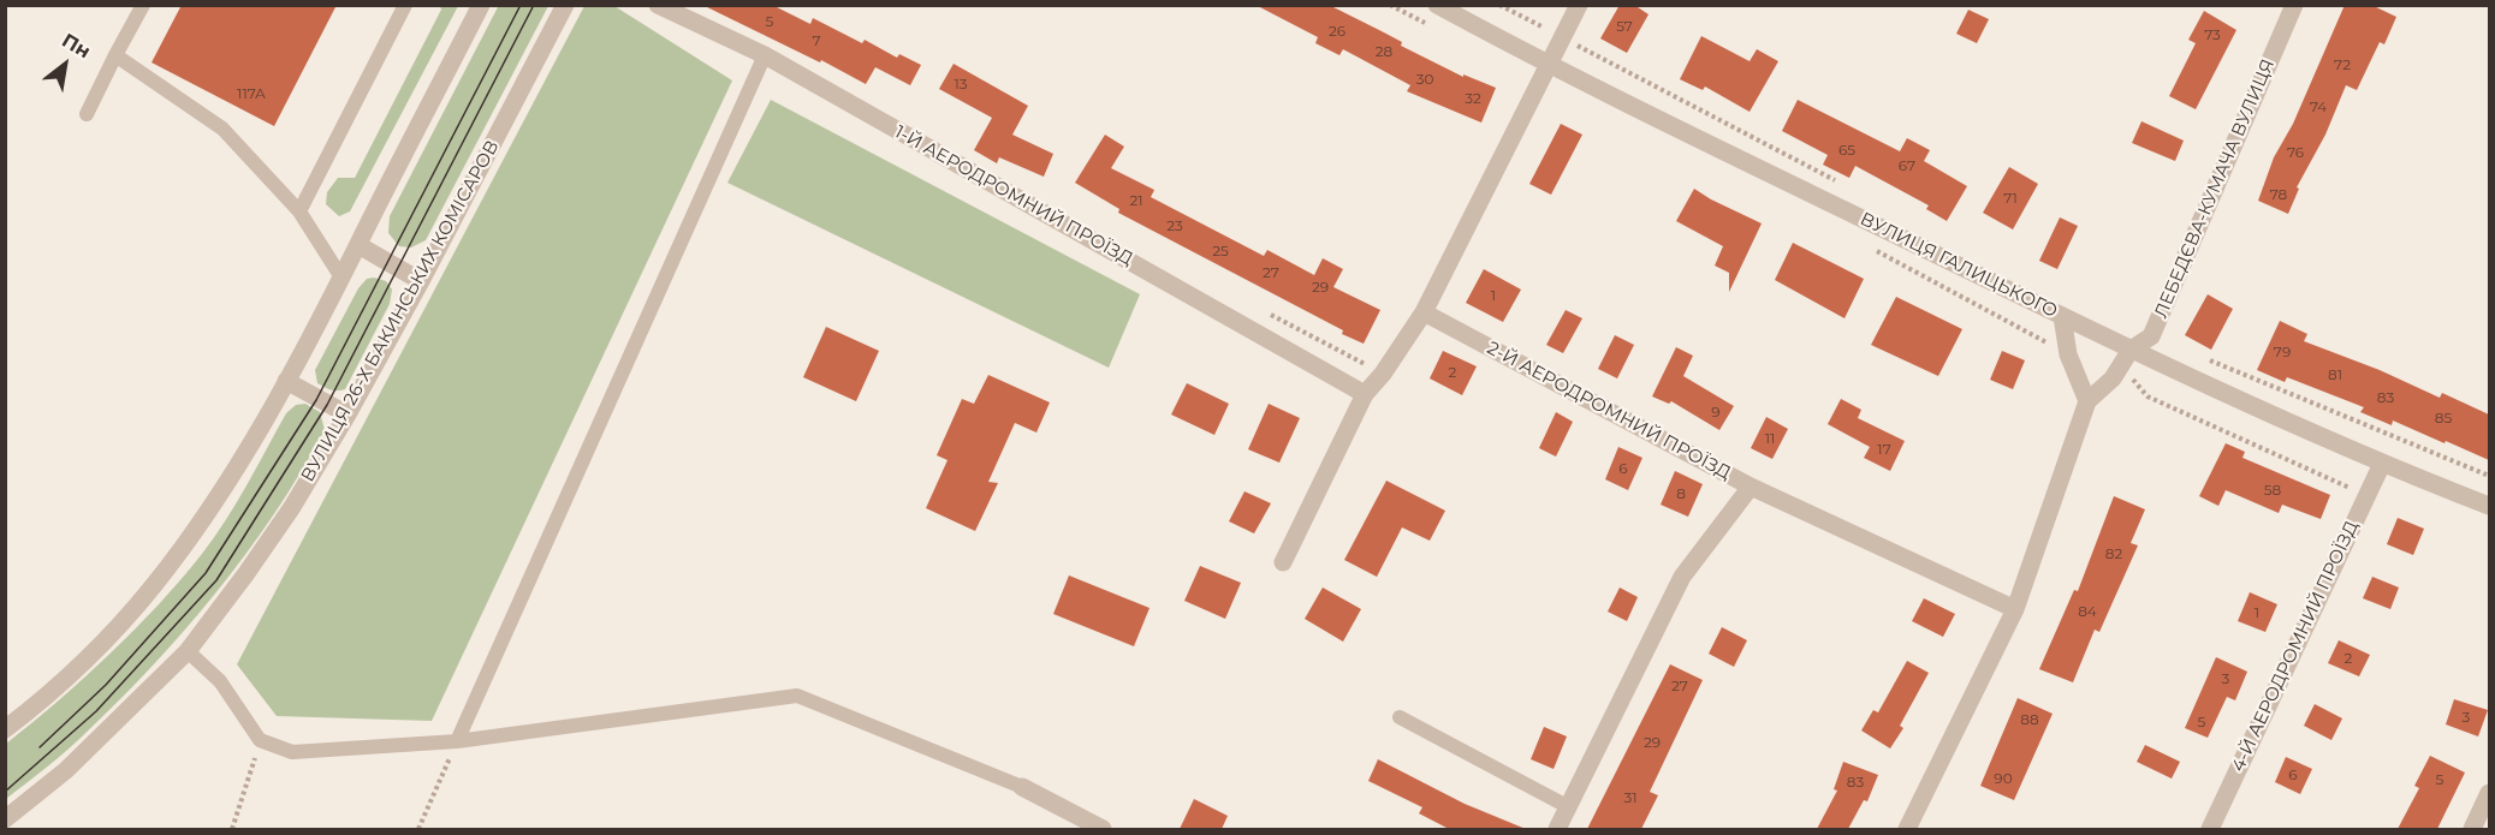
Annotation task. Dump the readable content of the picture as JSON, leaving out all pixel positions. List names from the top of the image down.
{
  "streets": {
    "street": [
      "ЛЕБЕДЄВА-КУМАЧА ВУЛИЦЯ",
      "1-Й АЕРОДРОМНИЙ ПРОЇЗД",
      "ВУЛИЦЯ ГАЛИЦЬКОГО",
      "ВУЛИЦЯ 26-Х БАКИНСЬКИХ КОМІСАРОВ",
      "2-Й АЕРОДРОМНИЙ ПРОЇЗД",
      "4-Й АЕРОДРОМНИЙ ПРОЇЗД"
    ]
  },
  "crossings": [
    ["ЛЕБЕДЄВА-КУМАЧА ВУЛИЦЯ", "ВУЛИЦЯ ГАЛИЦЬКОГО"],
    ["ВУЛИЦЯ ГАЛИЦЬКОГО", "4-Й АЕРОДРОМНИЙ ПРОЇЗД"]
  ],
  "house_numbers": [
    "5",
    "57",
    "26",
    "73",
    "7",
    "28",
    "72",
    "30",
    "13",
    "117А",
    "32",
    "74",
    "65",
    "76",
    "67",
    "78",
    "71",
    "21",
    "23",
    "25",
    "27",
    "29",
    "1",
    "79",
    "2",
    "81",
    "83",
    "9",
    "85",
    "11",
    "17",
    "6",
    "58",
    "8",
    "82",
    "84",
    "1",
    "2",
    "3",
    "27",
    "3",
    "88",
    "5",
    "29",
    "6",
    "90",
    "5",
    "83",
    "31"
  ],
  "north": "top right"
}
